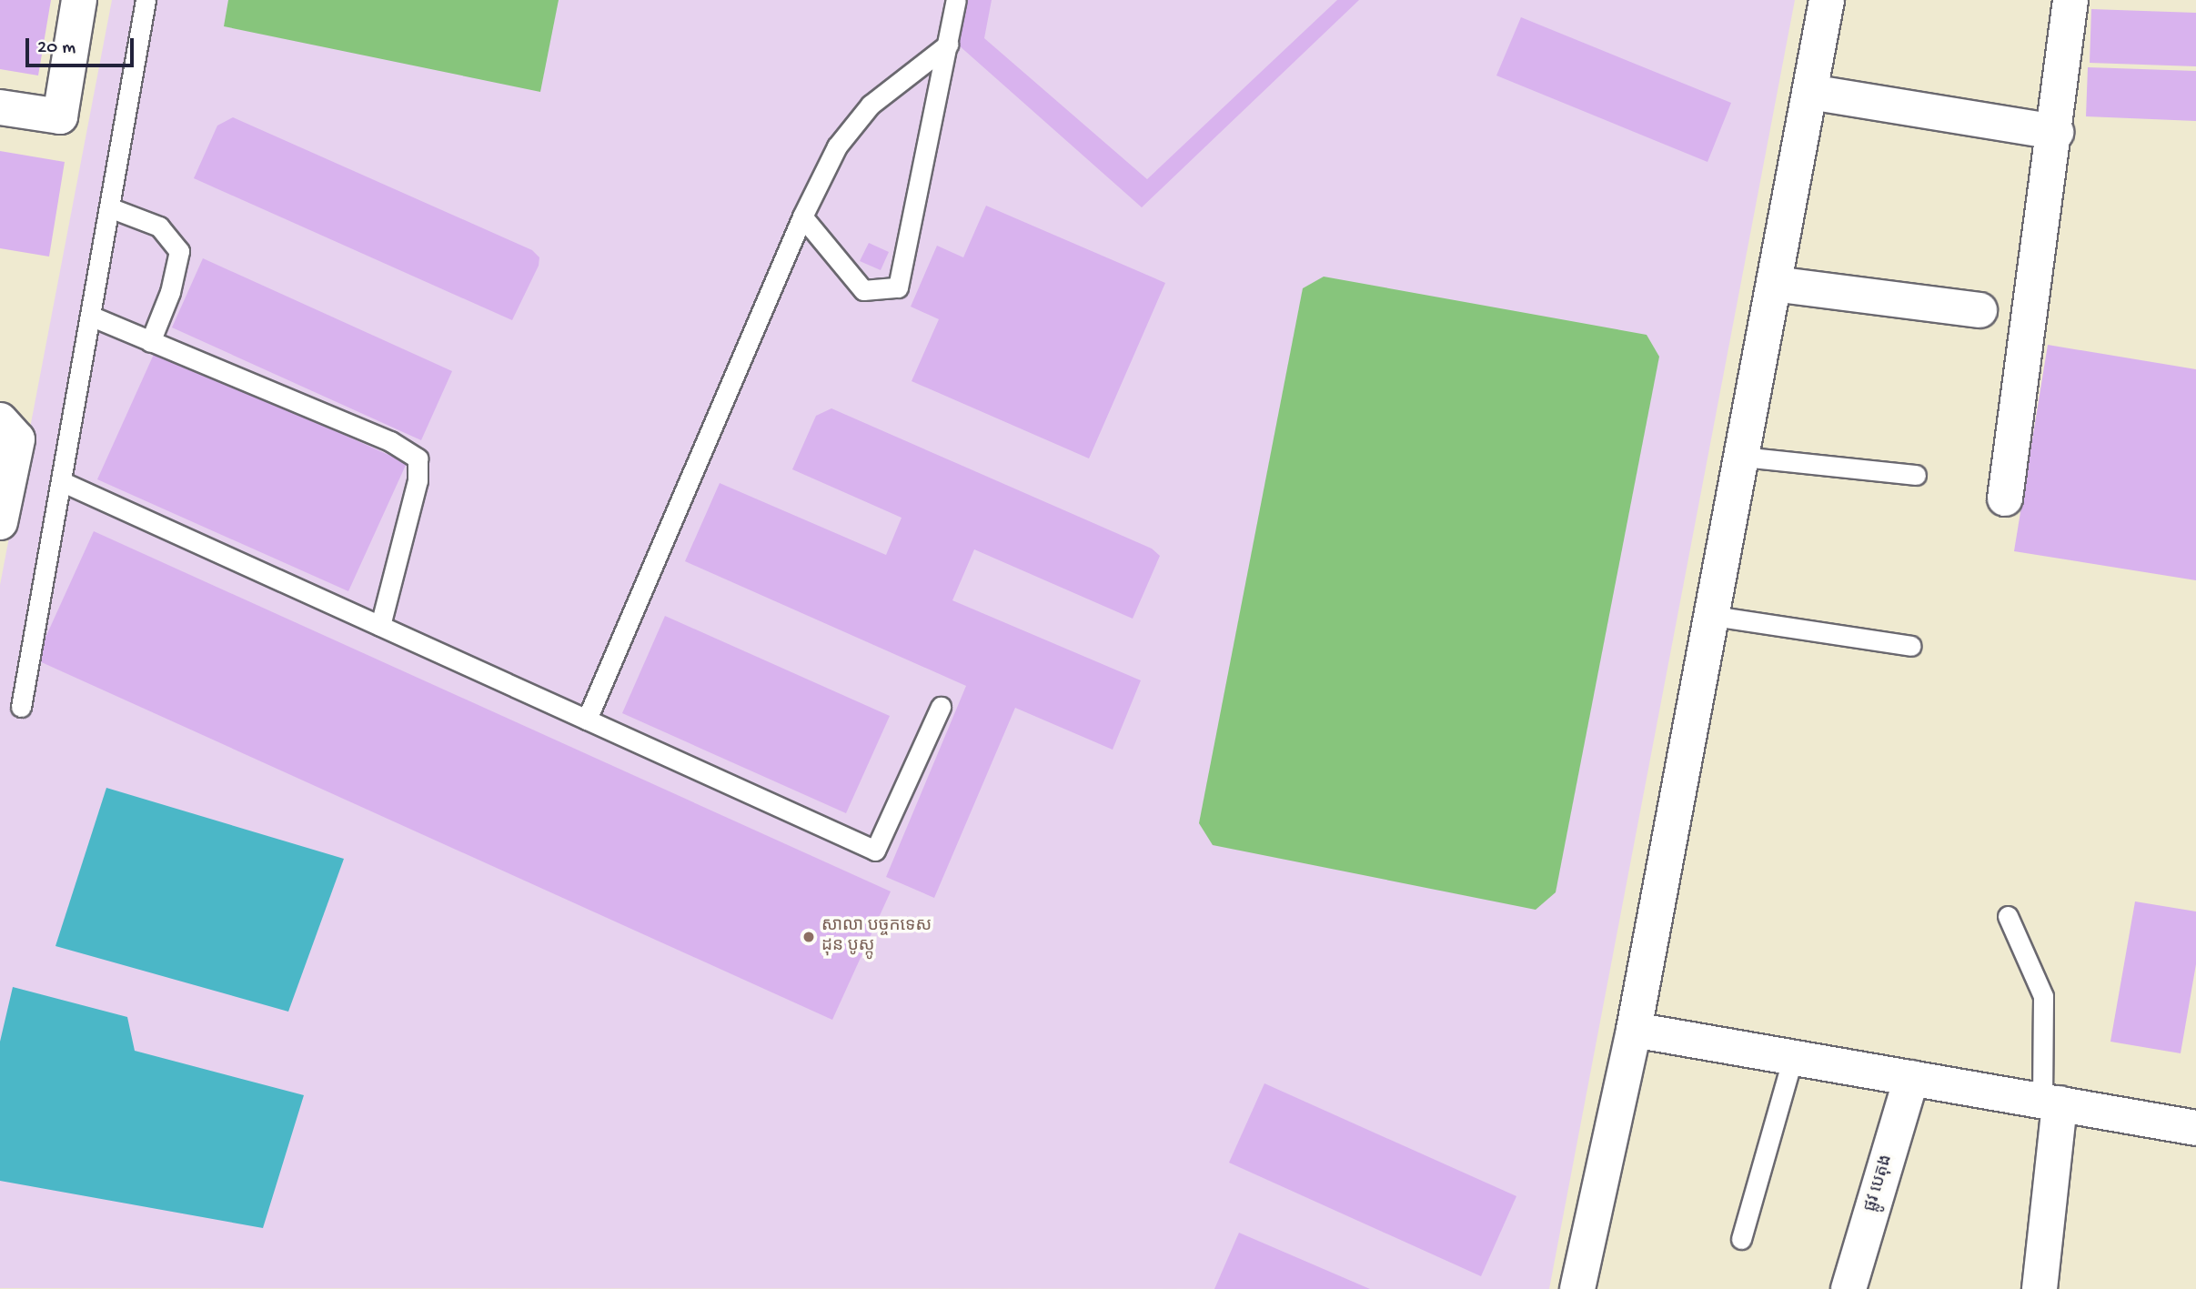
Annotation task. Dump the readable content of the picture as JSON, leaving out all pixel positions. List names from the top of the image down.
{
  "streets": {
    "street": ["ផ្លូវ បេតុង"]
  },
  "places": ["សាលា បច្ចកទេស ដុន បូស្កូ"],
  "scale_bar": "20 m"
}
